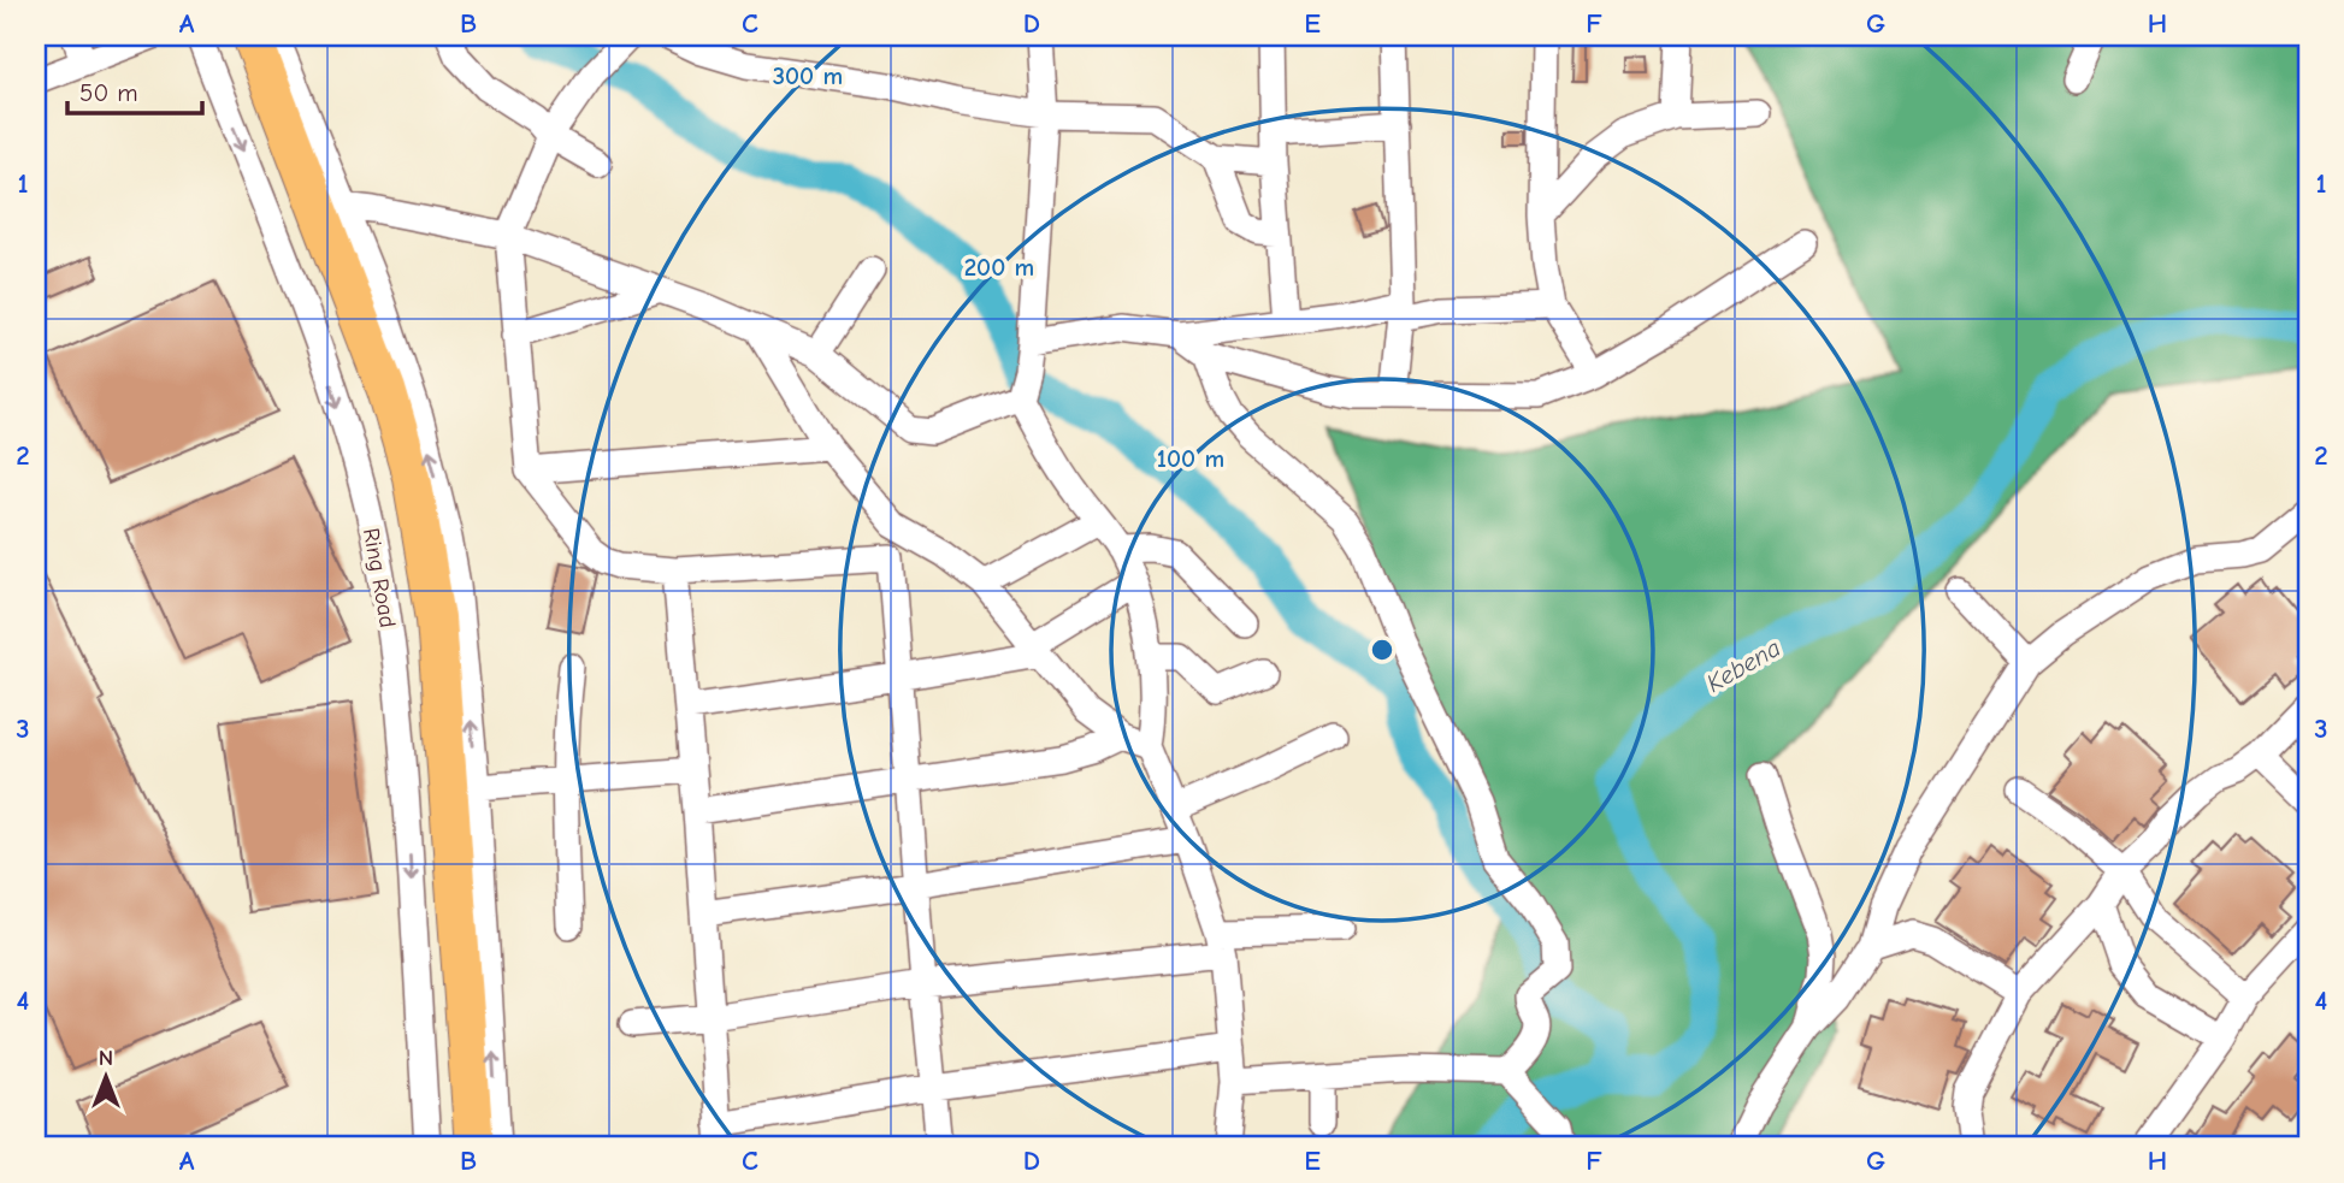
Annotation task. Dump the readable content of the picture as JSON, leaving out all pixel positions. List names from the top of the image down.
{
  "streets": {
    "highway": ["Ring Road"]
  },
  "water": ["Kebena"],
  "scale_bar": "50 m",
  "north": "top",
  "grid": {
    "columns": [
      "A",
      "B",
      "C",
      "D",
      "E",
      "F",
      "G",
      "H"
    ],
    "rows": [
      "1",
      "2",
      "3",
      "4"
    ]
  },
  "rings": ["300 m", "200 m", "100 m"]
}
